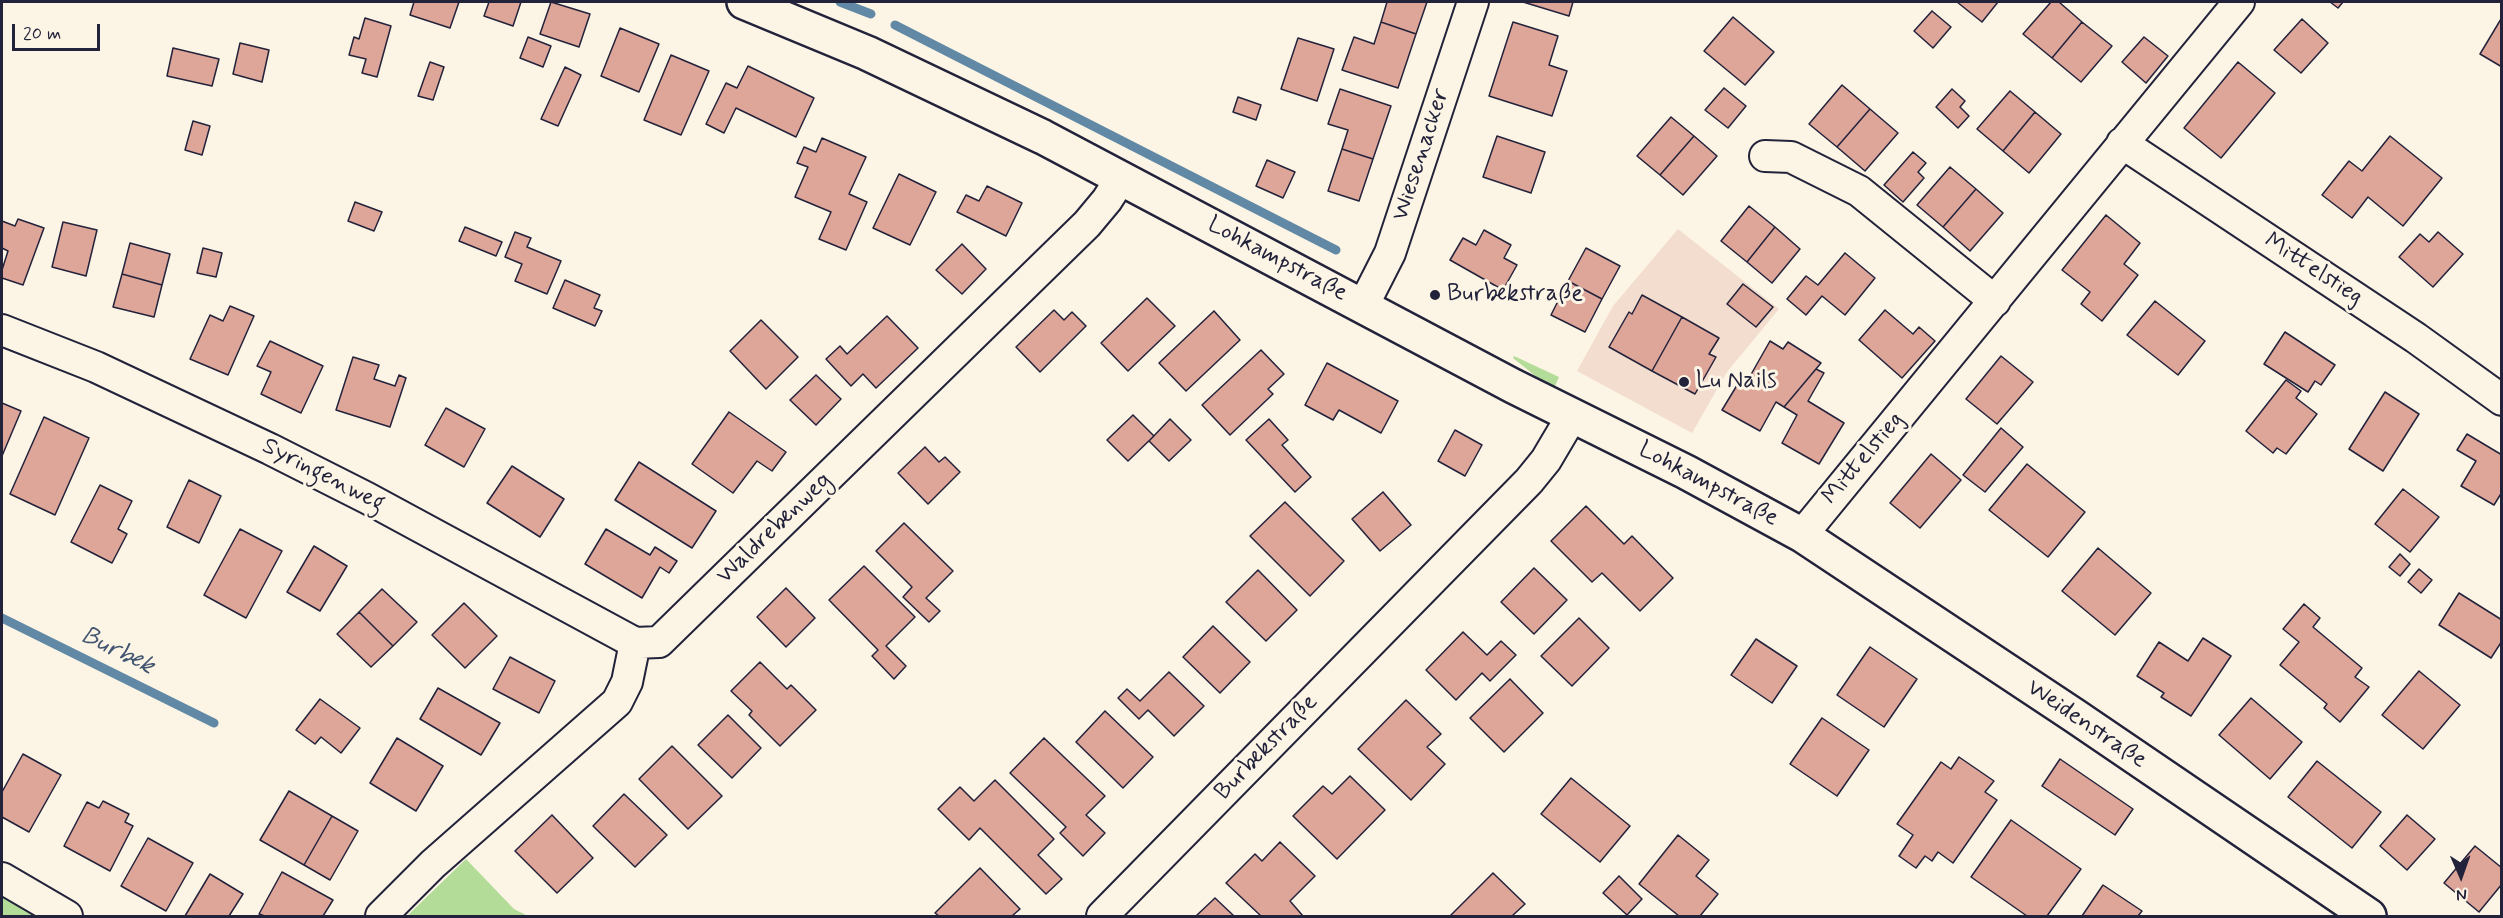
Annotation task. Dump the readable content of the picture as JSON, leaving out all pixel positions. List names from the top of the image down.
{
  "streets": {
    "street": [
      "Wiesenacker",
      "Lohkampstraße",
      "Mittelstieg",
      "Syringenweg",
      "Waldrebenweg",
      "Weidenstraße",
      "Burbekstraße"
    ]
  },
  "crossings": [
    ["Wiesenacker", "Lohkampstraße"],
    ["Lohkampstraße", "Mittelstieg"],
    ["Lohkampstraße", "Waldrebenweg"],
    ["Lohkampstraße", "Weidenstraße"],
    ["Lohkampstraße", "Burbekstraße"],
    ["Mittelstieg", "Weidenstraße"],
    ["Syringenweg", "Waldrebenweg"]
  ],
  "water": ["Burbek"],
  "places": ["Burbekstraße", "Lu Nails"],
  "scale_bar": "20 m",
  "north": "bottom"
}
